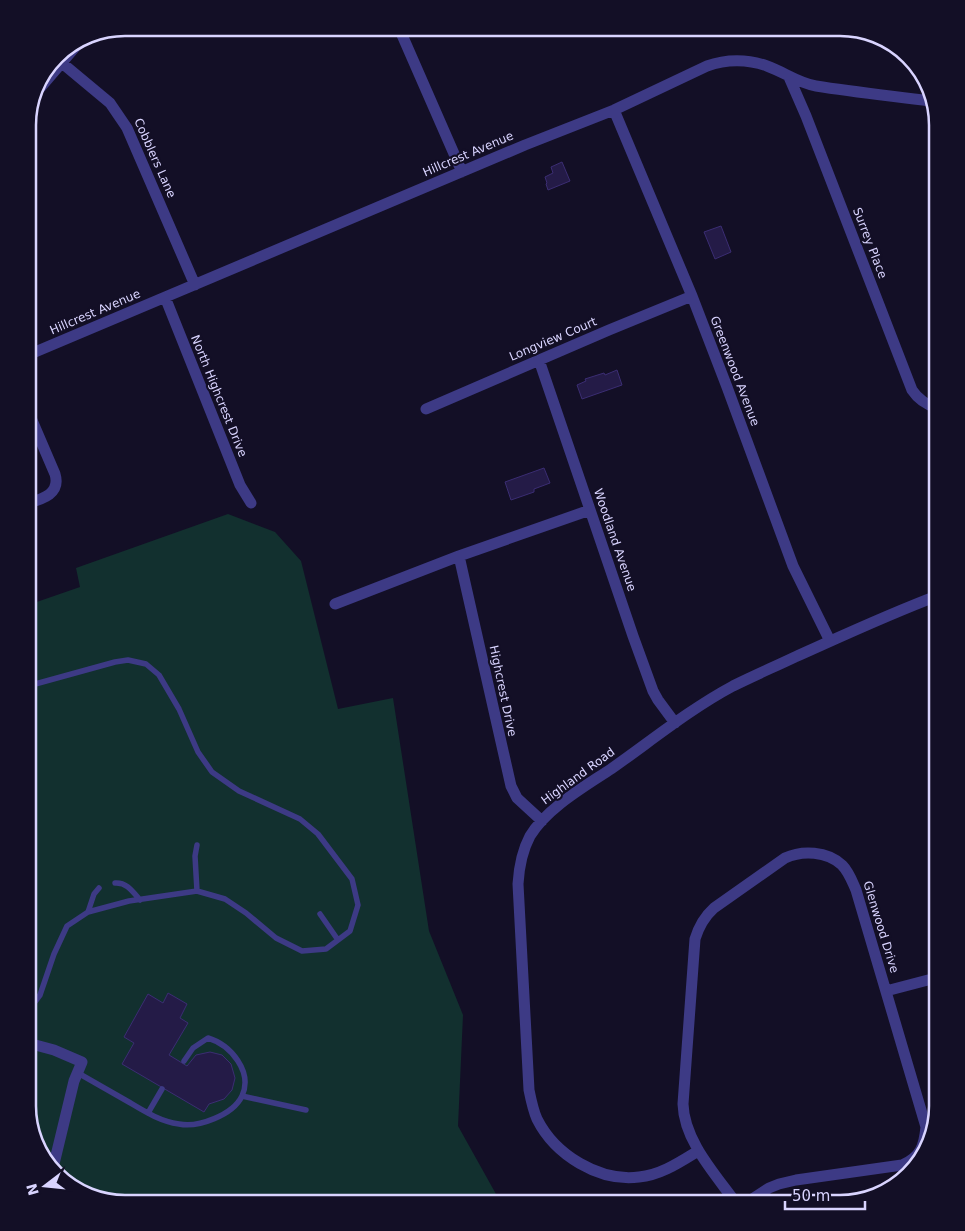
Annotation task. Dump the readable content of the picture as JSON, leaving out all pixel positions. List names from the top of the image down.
{
  "streets": {
    "street": [
      "Hillcrest Avenue",
      "Cobblers Lane",
      "Surrey Place",
      "Longview Court",
      "Greenwood Avenue",
      "North Highcrest Drive",
      "Woodland Avenue",
      "Highcrest Drive",
      "Highland Road",
      "Glenwood Drive"
    ]
  },
  "crossings": [
    ["Hillcrest Avenue", "Cobblers Lane"],
    ["Hillcrest Avenue", "Surrey Place"],
    ["Hillcrest Avenue", "Greenwood Avenue"],
    ["Hillcrest Avenue", "North Highcrest Drive"],
    ["Longview Court", "Greenwood Avenue"],
    ["Longview Court", "Woodland Avenue"],
    ["Greenwood Avenue", "Highland Road"],
    ["Woodland Avenue", "Highland Road"],
    ["Highcrest Drive", "Highland Road"],
    ["Highland Road", "Glenwood Drive"]
  ],
  "scale_bar": "50 m",
  "north": "left"
}
